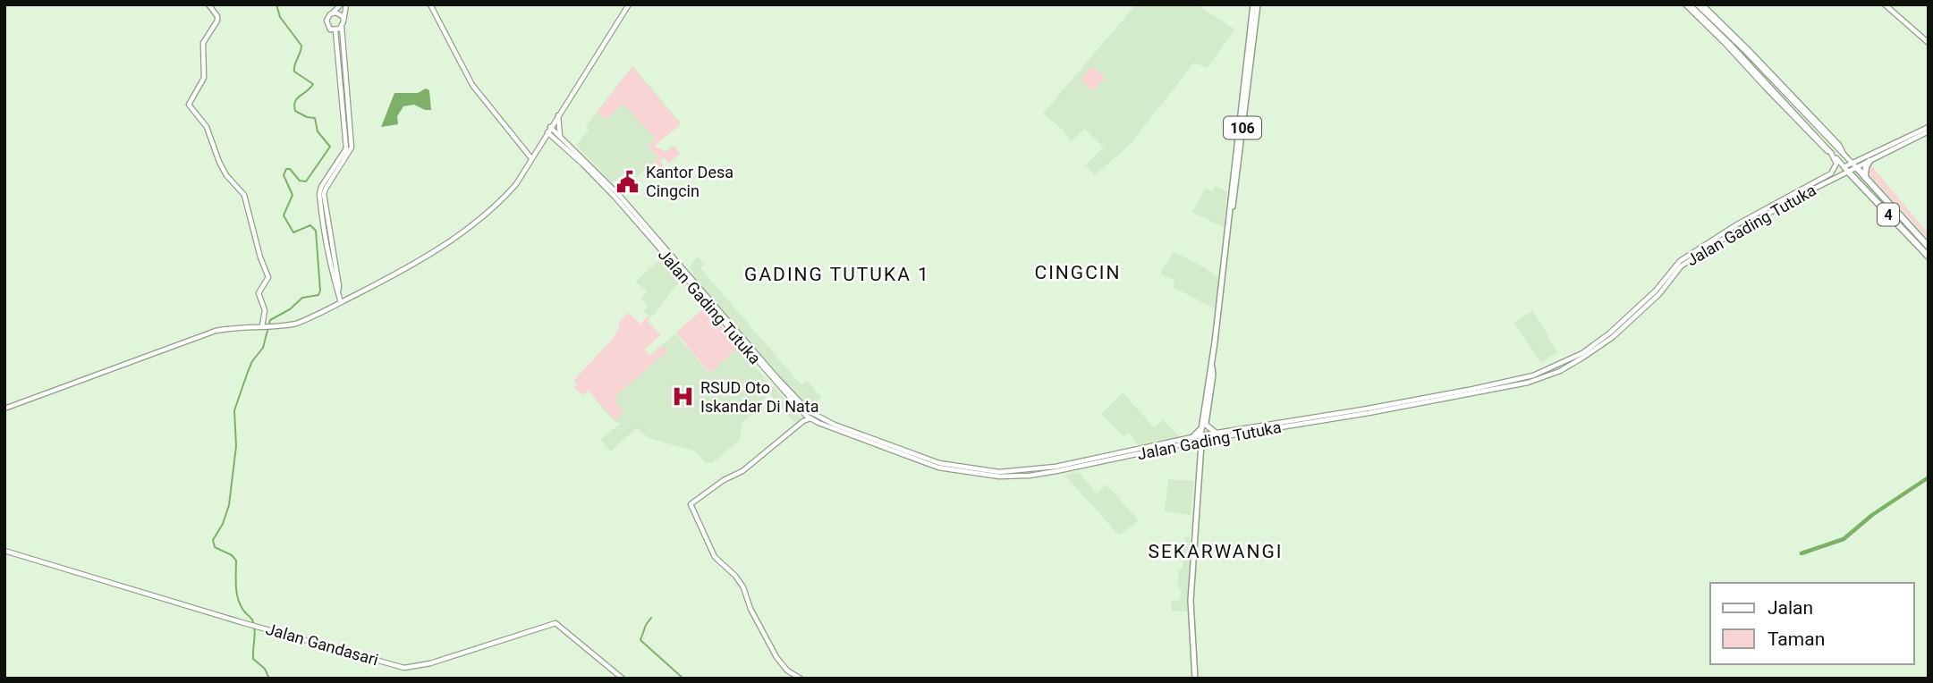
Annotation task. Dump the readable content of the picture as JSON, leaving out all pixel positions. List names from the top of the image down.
{
  "streets": {
    "highway": ["4"],
    "main road": ["106", "Jalan Gading Tutuka", "Jalan Gandasari"]
  },
  "crossings": [
    ["106", "Jalan Gading Tutuka"],
    ["4", "Jalan Gading Tutuka"]
  ],
  "districts": ["CINGCIN", "GADING TUTUKA 1", "SEKARWANGI"],
  "places": {
    "public building": ["Kantor Desa Cingcin"],
    "hospital": ["RSUD Oto Iskandar Di Nata"]
  },
  "legend": ["Jalan", "Taman"]
}
